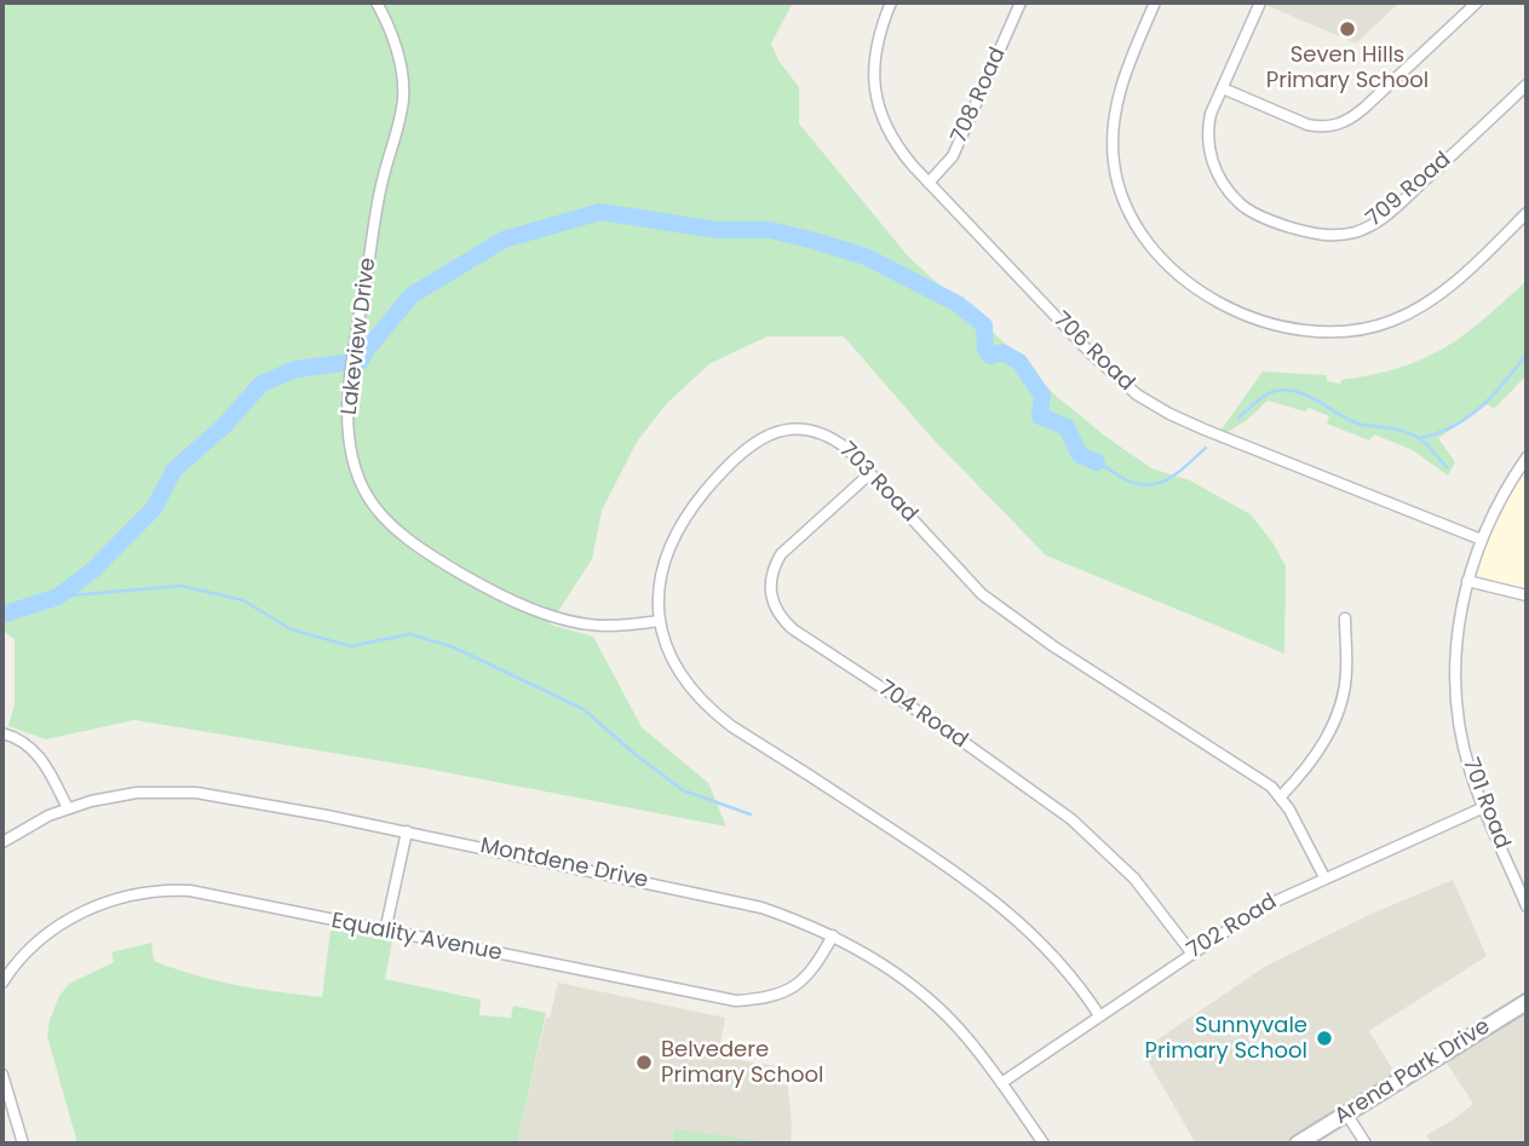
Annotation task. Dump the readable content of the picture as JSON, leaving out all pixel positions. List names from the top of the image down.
{
  "streets": {
    "street": [
      "708 Road",
      "709 Road",
      "Lakeview Drive",
      "706 Road",
      "703 Road",
      "704 Road",
      "701 Road",
      "Montdene Drive",
      "702 Road",
      "Equality Avenue",
      "Arena Park Drive"
    ]
  },
  "crossings": [
    ["708 Road", "706 Road"],
    ["Lakeview Drive", "703 Road"],
    ["706 Road", "701 Road"],
    ["703 Road", "704 Road"],
    ["703 Road", "702 Road"],
    ["704 Road", "702 Road"],
    ["701 Road", "702 Road"],
    ["Montdene Drive", "702 Road"],
    ["Montdene Drive", "Equality Avenue"]
  ],
  "places": ["Seven Hills Primary School", "Sunnyvale Primary School", "Belvedere Primary School"]
}
